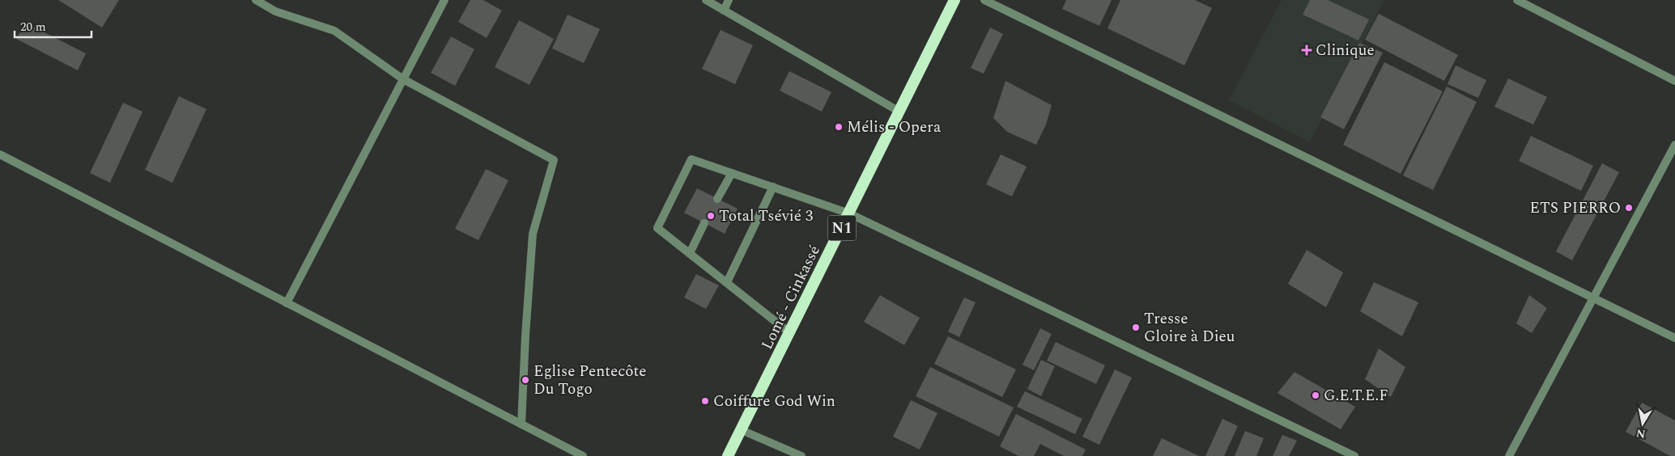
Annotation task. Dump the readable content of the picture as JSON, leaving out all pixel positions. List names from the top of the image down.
{
  "streets": {
    "highway": ["N1", "Lomé - Cinkassé"]
  },
  "places": {
    "health": ["Clinique"],
    "other": [
      "Mélis - Opera",
      "ETS PIERRO",
      "Total Tsévié 3",
      "Tresse Gloire à Dieu",
      "Eglise Pentecôte Du Togo",
      "G.E.T.E.F",
      "Coiffure God Win"
    ]
  },
  "scale_bar": "20 m",
  "north": "bottom"
}
